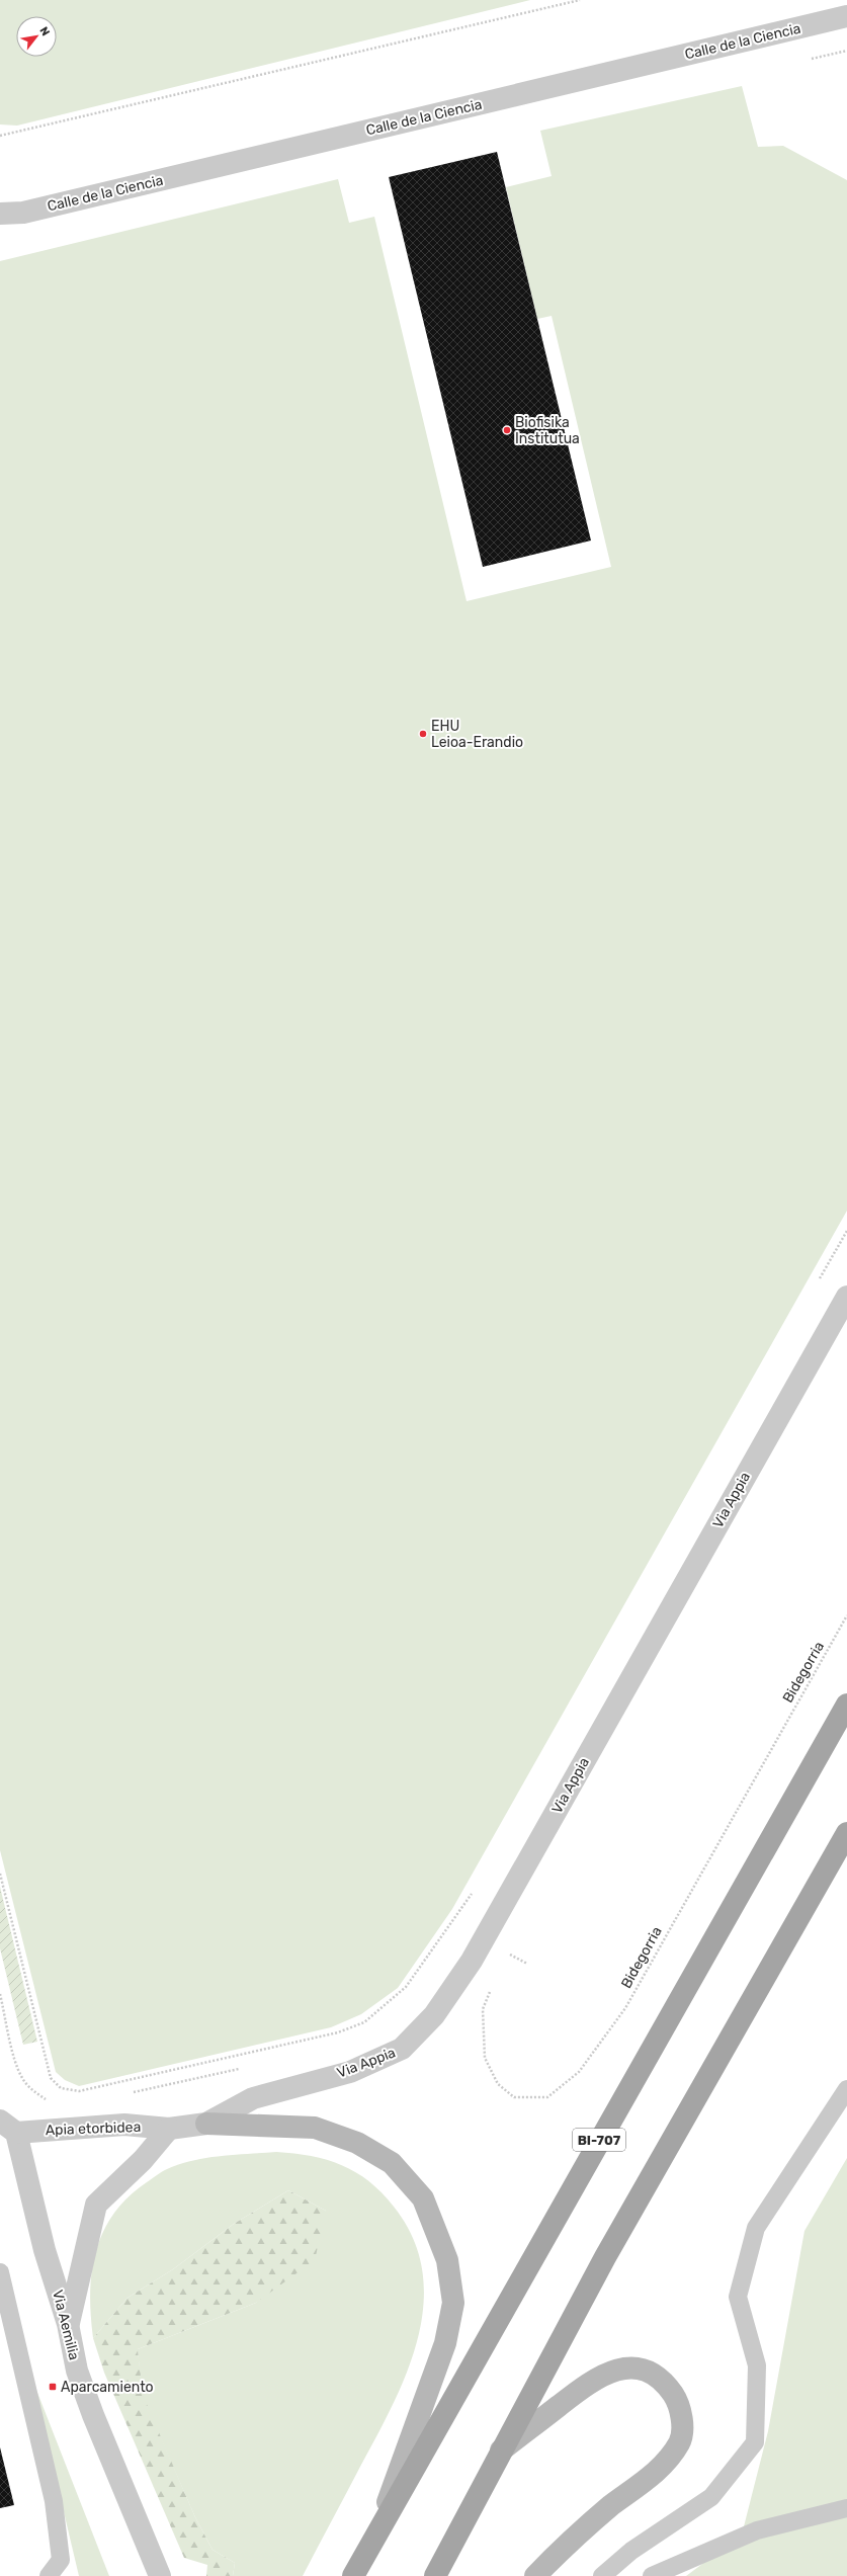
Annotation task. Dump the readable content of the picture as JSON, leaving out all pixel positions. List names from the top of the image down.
{
  "streets": {
    "main road": ["BI-707"],
    "street": [
      "Calle de la Ciencia",
      "Via Appia",
      "Apia etorbidea",
      "Via Aemilia"
    ],
    "path": ["Bidegorria"]
  },
  "crossings": [
    ["Via Appia", "Bidegorria"],
    ["Via Appia", "Apia etorbidea"],
    ["Apia etorbidea", "Via Aemilia"]
  ],
  "places": {
    "other": ["Biofisika Institutua", "EHU Leioa-Erandio"],
    "transit": ["Aparcamiento"]
  },
  "north": "top right"
}
